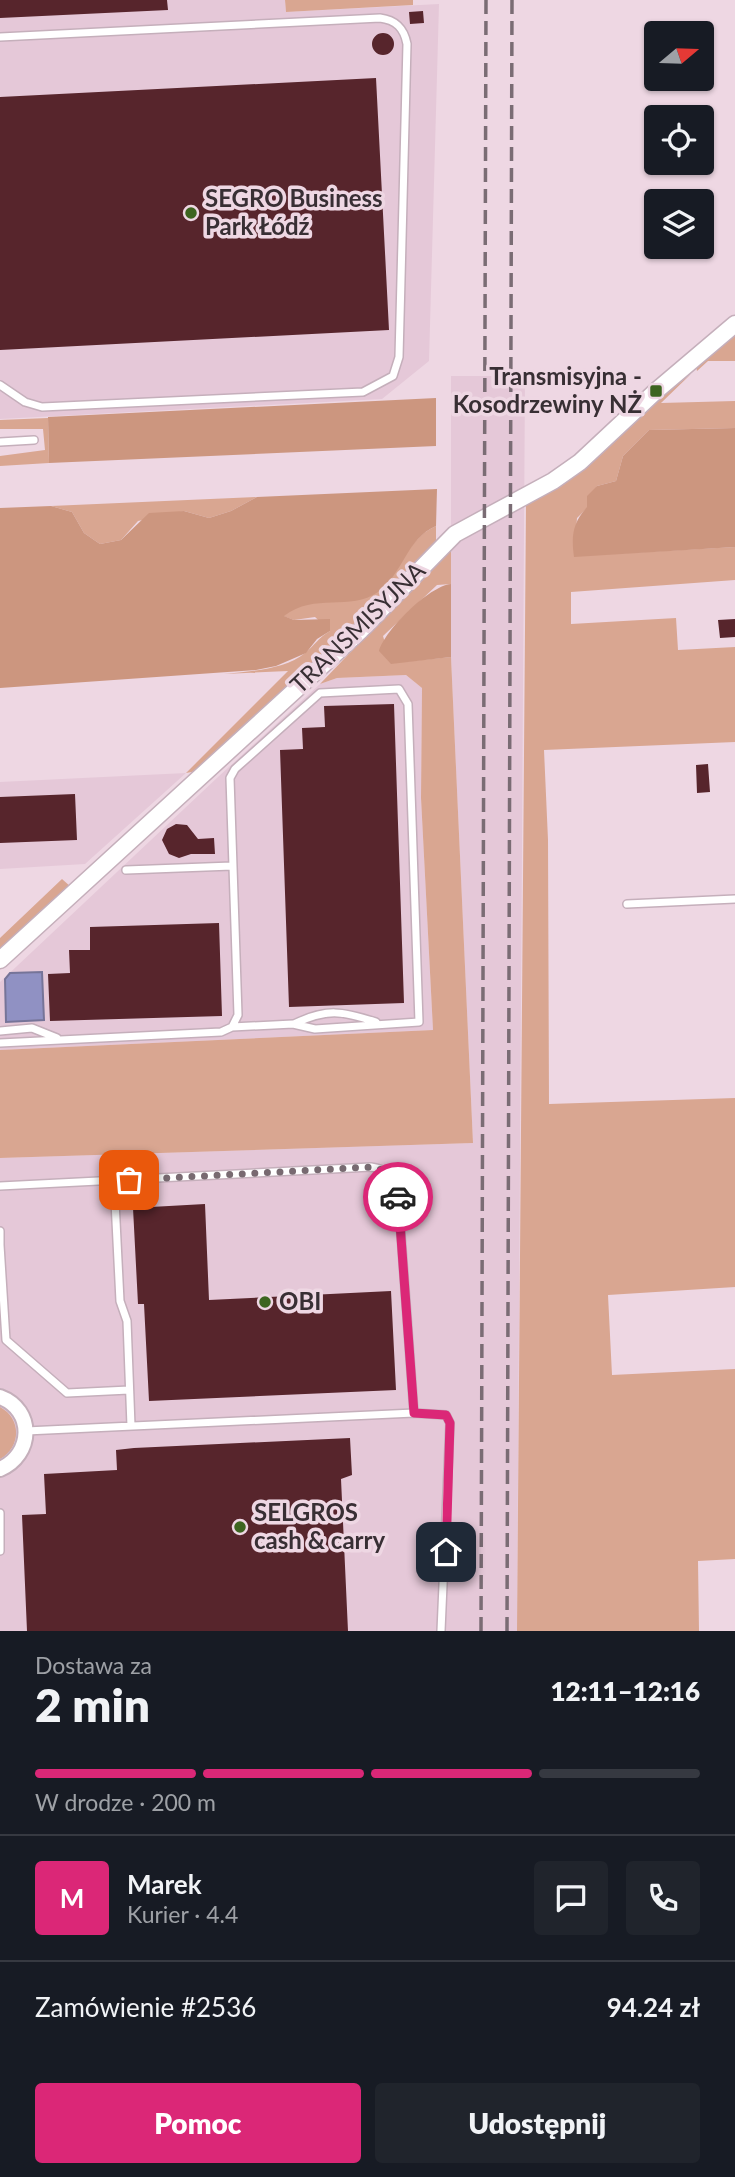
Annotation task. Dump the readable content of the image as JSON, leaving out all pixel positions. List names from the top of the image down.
{
  "streets": {
    "street": ["TRANSMISYJNA"]
  },
  "places": {
    "other": ["SEGRO Business Park Łódź", "OBI", "SELGROS cash & carry"],
    "transit": ["Transmisyjna - Kosodrzewiny NŻ"]
  },
  "north": "right",
  "page": {
    "heading": ["2 min", "Dostawa za", "12:11–12:16"],
    "panel": [
      "Marek",
      "Kurier · 4.4",
      "Zamówienie #2536",
      "94.24 zł"
    ],
    "bar": "W drodze · 200 m",
    "round": "M",
    "buttons": ["Pomoc", "Udostępnij"]
  }
}
